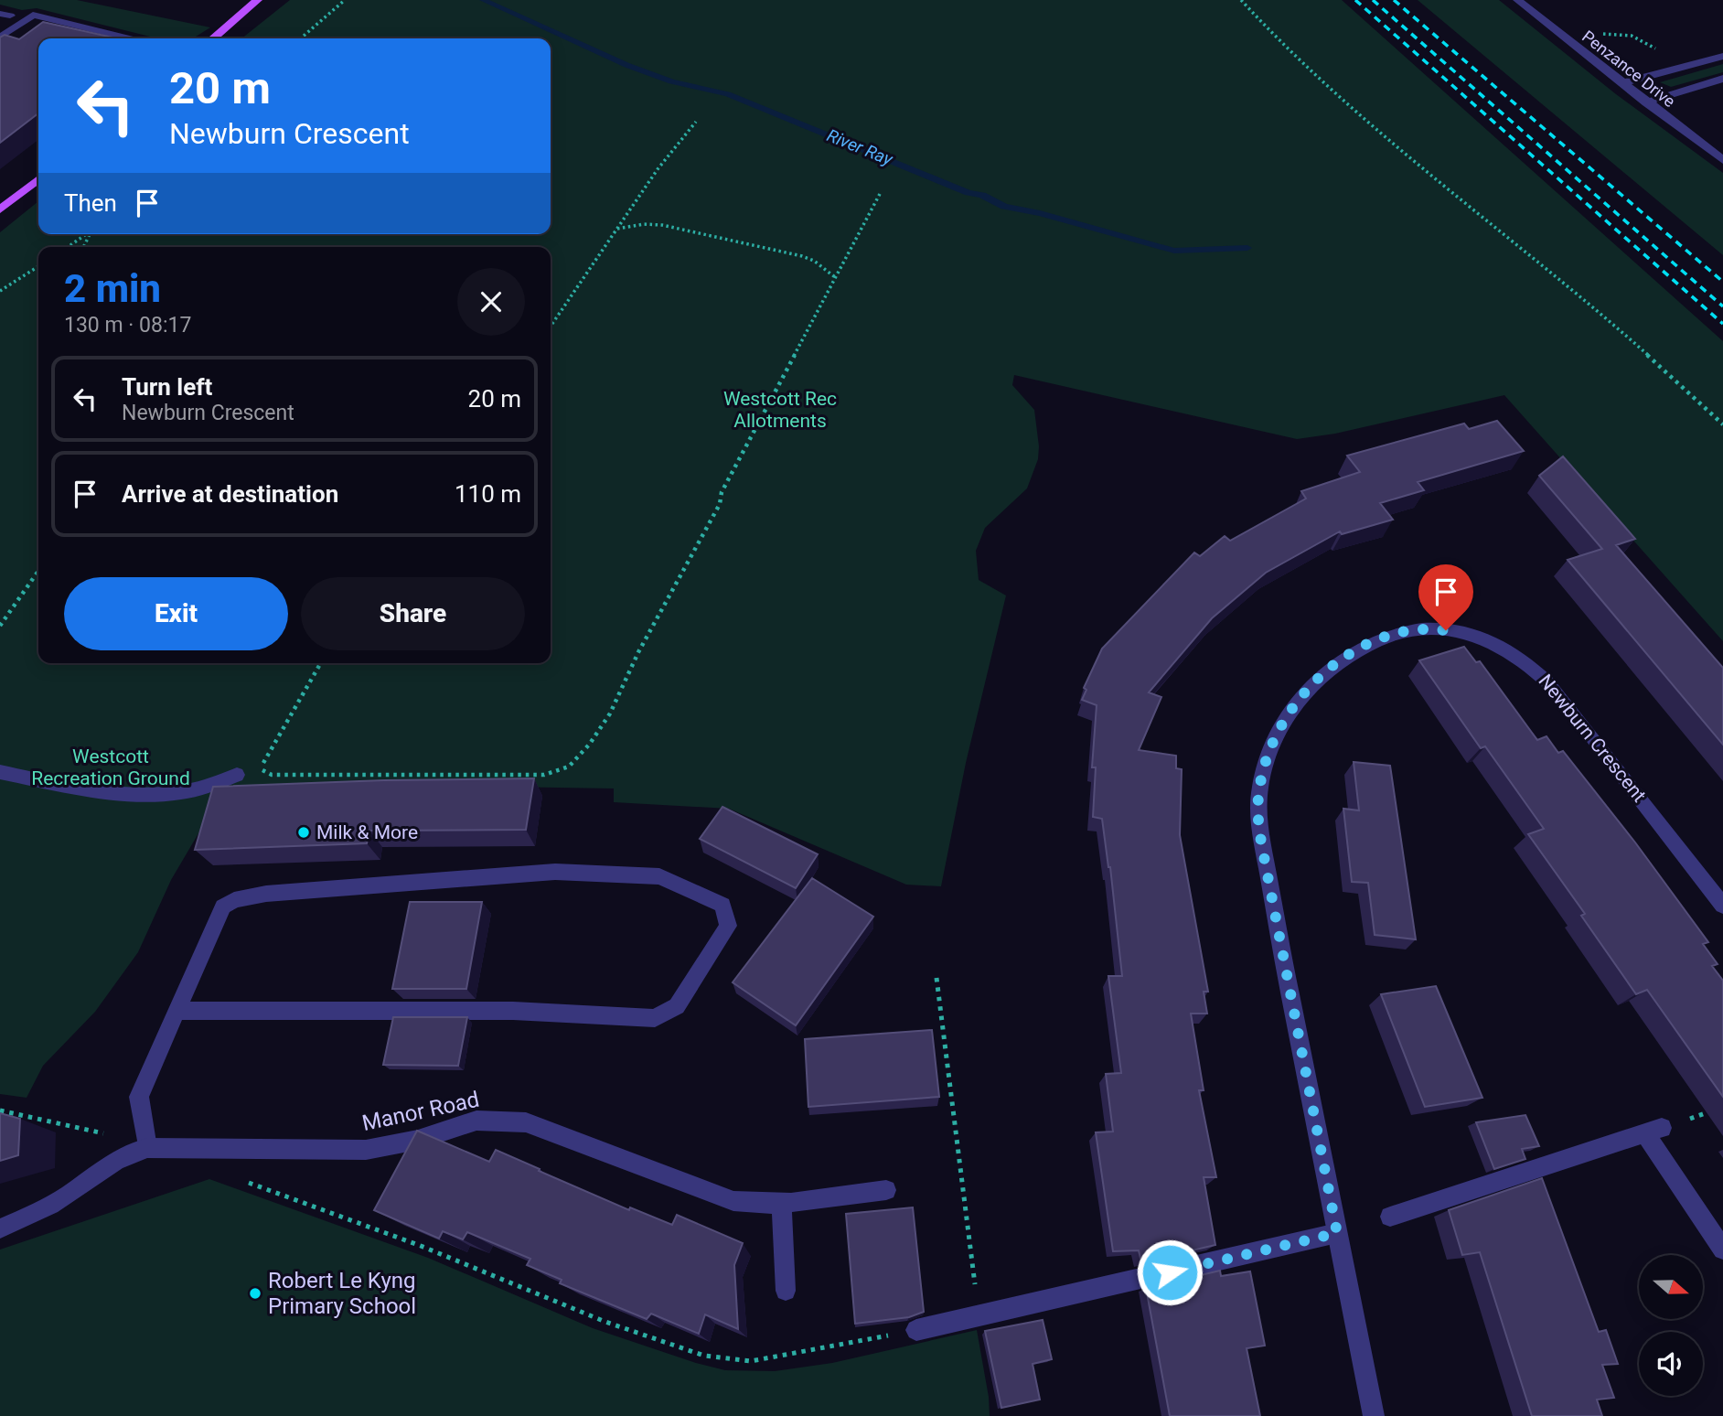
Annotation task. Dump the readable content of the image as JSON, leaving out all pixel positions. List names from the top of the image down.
{
  "streets": {
    "street": ["Penzance Drive", "Newburn Crescent", "Manor Road"]
  },
  "water": ["River Ray"],
  "parks": ["Westcott Rec Allotments", "Westcott Recreation Ground"],
  "places": ["Milk & More", "Robert Le Kyng Primary School"],
  "north": "right",
  "page": {
    "turn": ["20 m", "Newburn Crescent"],
    "then": "Then",
    "heading": ["2 min", "130 m · 08:17"],
    "list": [
      {
        "name": "Turn left",
        "note": "Newburn Crescent",
        "value": "20 m"
      },
      {
        "name": "Arrive at destination",
        "value": "110 m"
      }
    ],
    "buttons": ["Exit", "Share"]
  }
}
